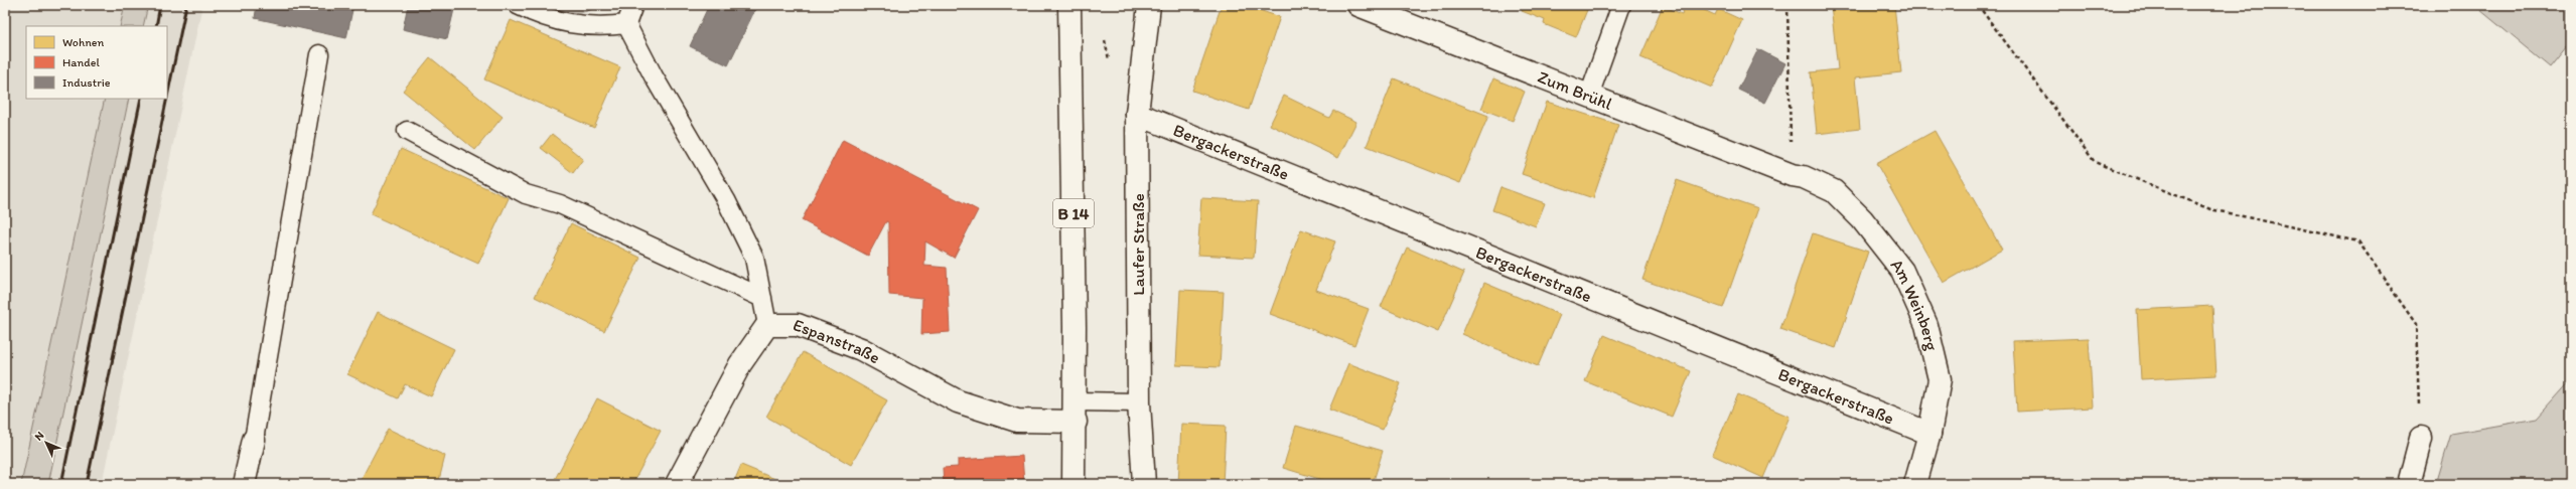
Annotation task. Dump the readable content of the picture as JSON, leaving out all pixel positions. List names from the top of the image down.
{
  "streets": {
    "street": [
      "Zum Brühl",
      "Bergackerstraße",
      "B 14",
      "Laufer Straße",
      "Am Weinberg",
      "Espanstraße"
    ]
  },
  "crossings": [
    ["Zum Brühl", "Am Weinberg"],
    ["Bergackerstraße", "Laufer Straße"],
    ["Bergackerstraße", "Am Weinberg"],
    ["B 14", "Espanstraße"]
  ],
  "legend": ["Wohnen", "Handel", "Industrie"],
  "north": "top left"
}
